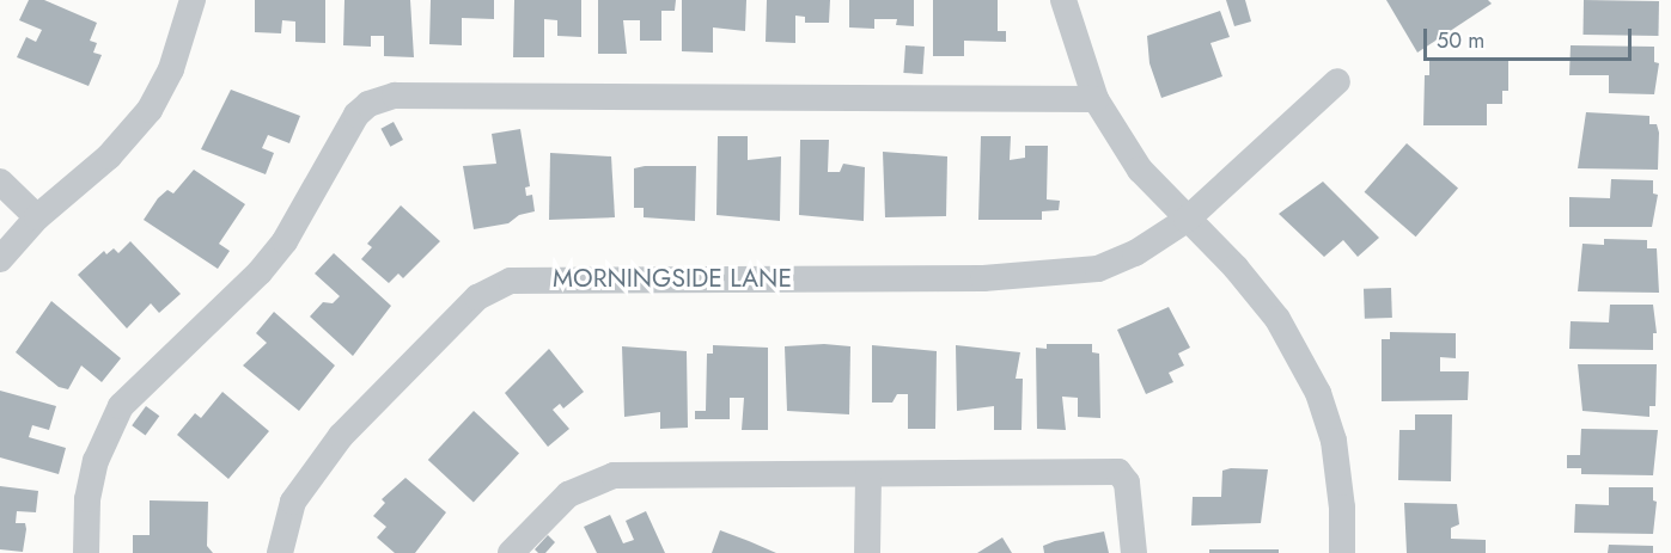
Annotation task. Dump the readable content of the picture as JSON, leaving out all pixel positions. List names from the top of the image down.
{
  "streets": {
    "street": ["MORNINGSIDE LANE"]
  },
  "scale_bar": "50 m"
}
